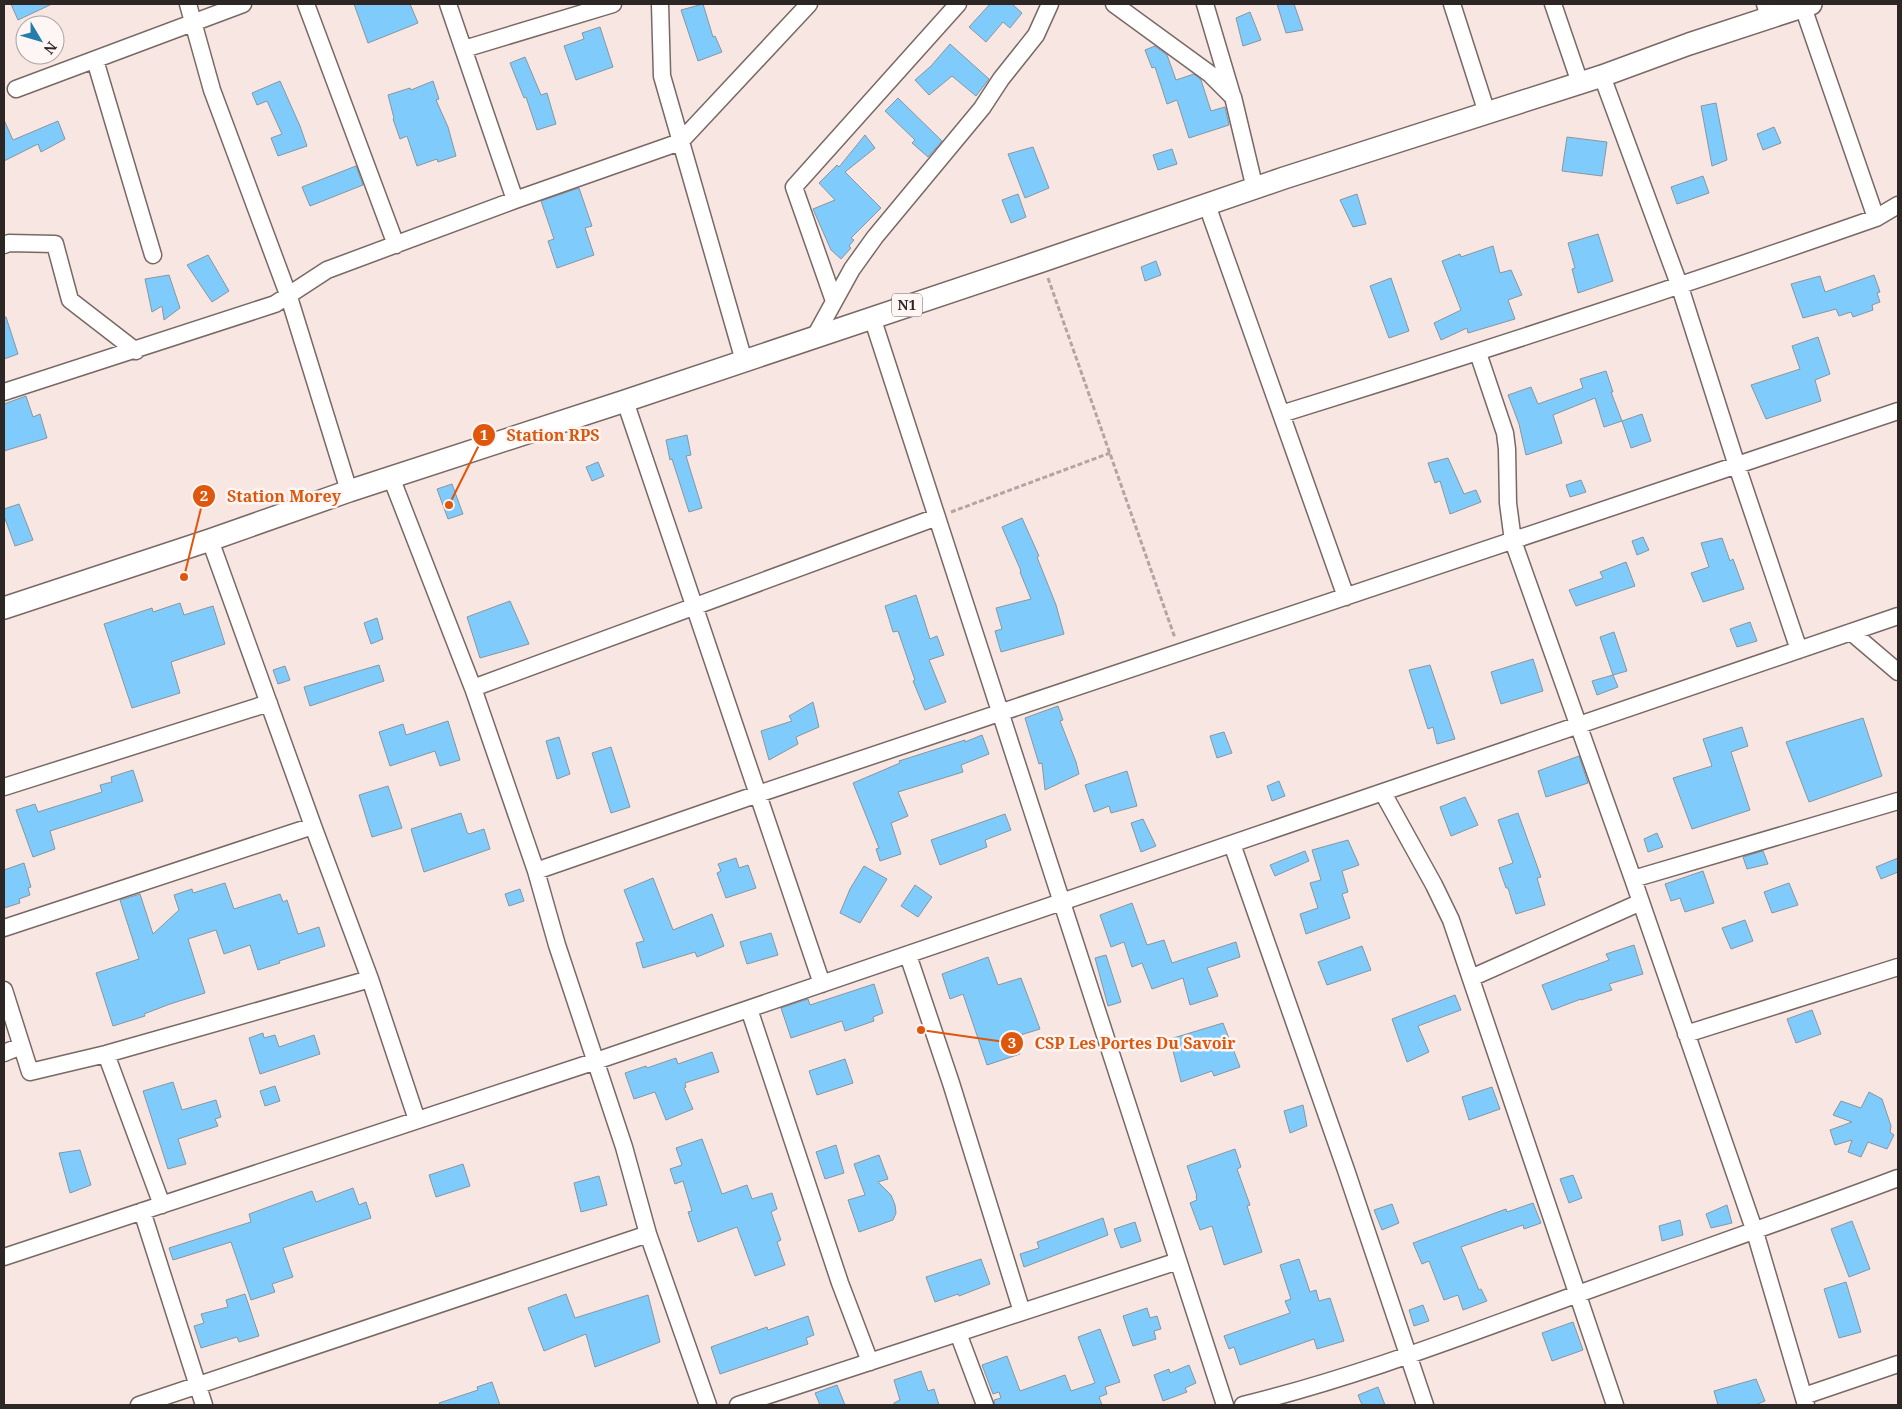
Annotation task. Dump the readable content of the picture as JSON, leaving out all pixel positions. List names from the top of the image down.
{
  "streets": {
    "main road": ["N1"]
  },
  "places": ["Station RPS", "Station Morey", "CSP Les Portes Du Savoir"],
  "north": "bottom right"
}
